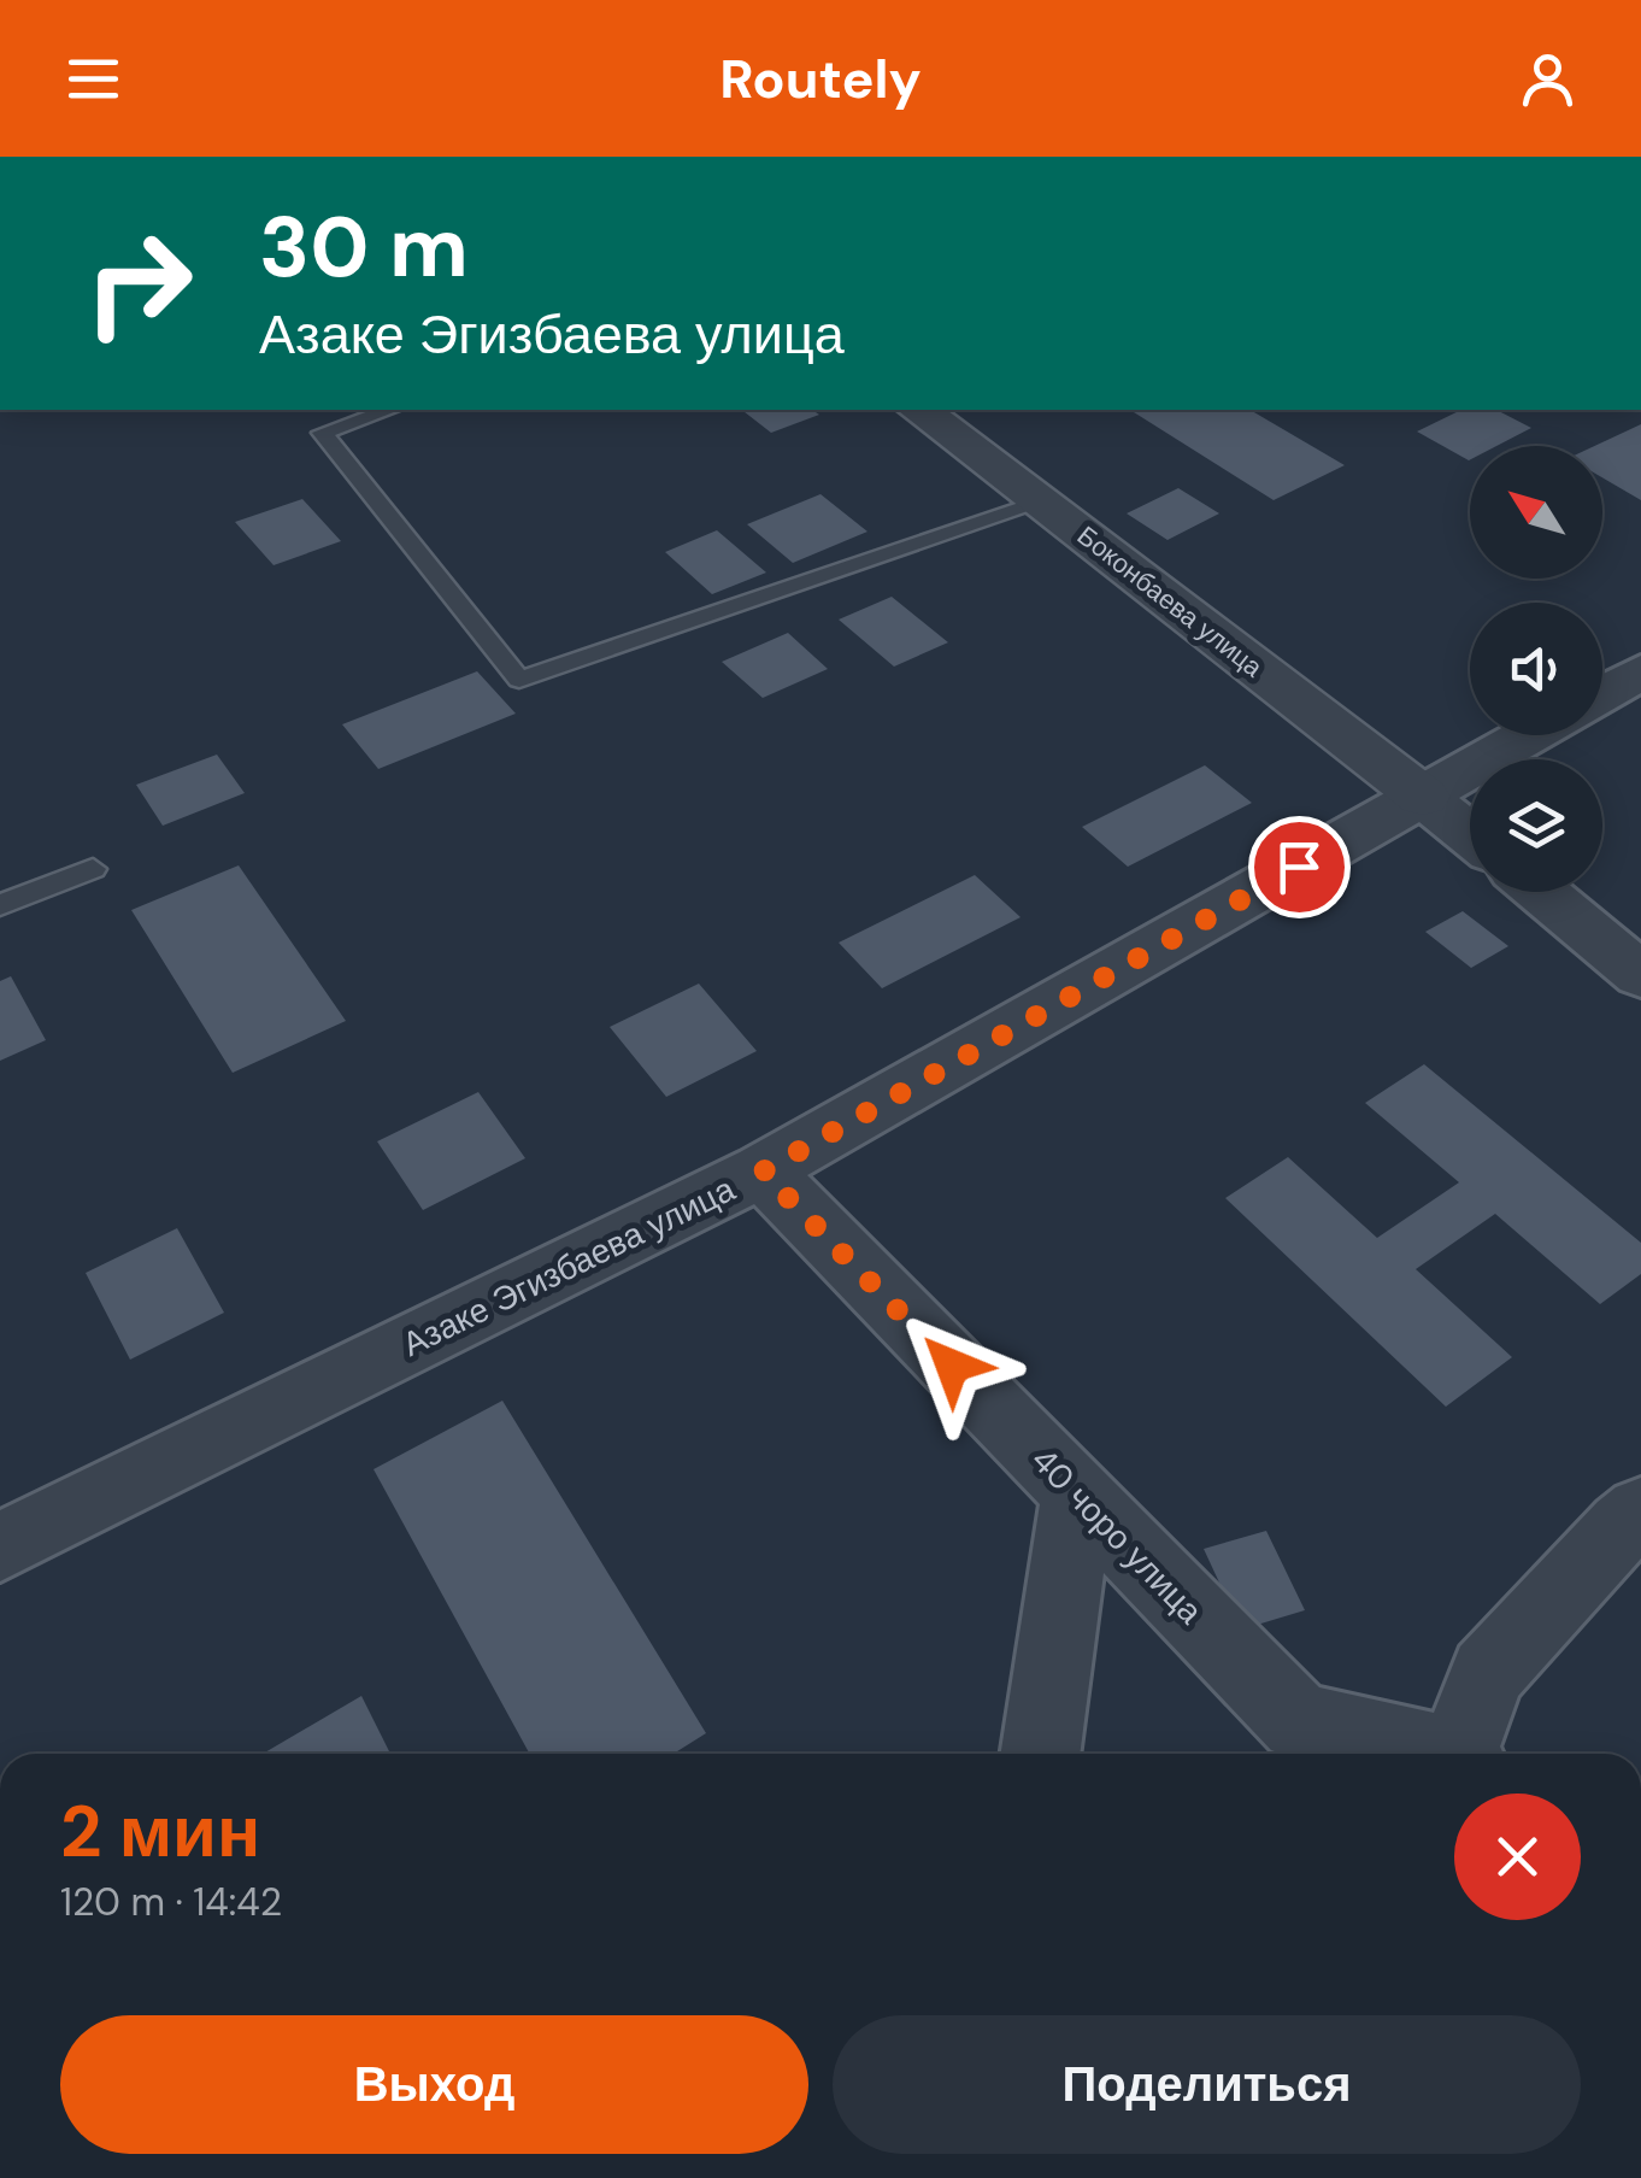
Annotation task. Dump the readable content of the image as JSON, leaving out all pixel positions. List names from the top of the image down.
{
  "streets": {
    "street": ["Боконбаева улица", "Азаке Эгизбаева улица", "40 чоро улица"]
  },
  "crossings": [
    ["Боконбаева улица", "Азаке Эгизбаева улица"],
    ["Азаке Эгизбаева улица", "40 чоро улица"]
  ],
  "north": "top left",
  "page": {
    "header": "Routely",
    "turn": ["30 m", "Азаке Эгизбаева улица"],
    "heading": ["2 мин", "120 m · 14:42"],
    "buttons": ["Выход", "Поделиться"]
  }
}
